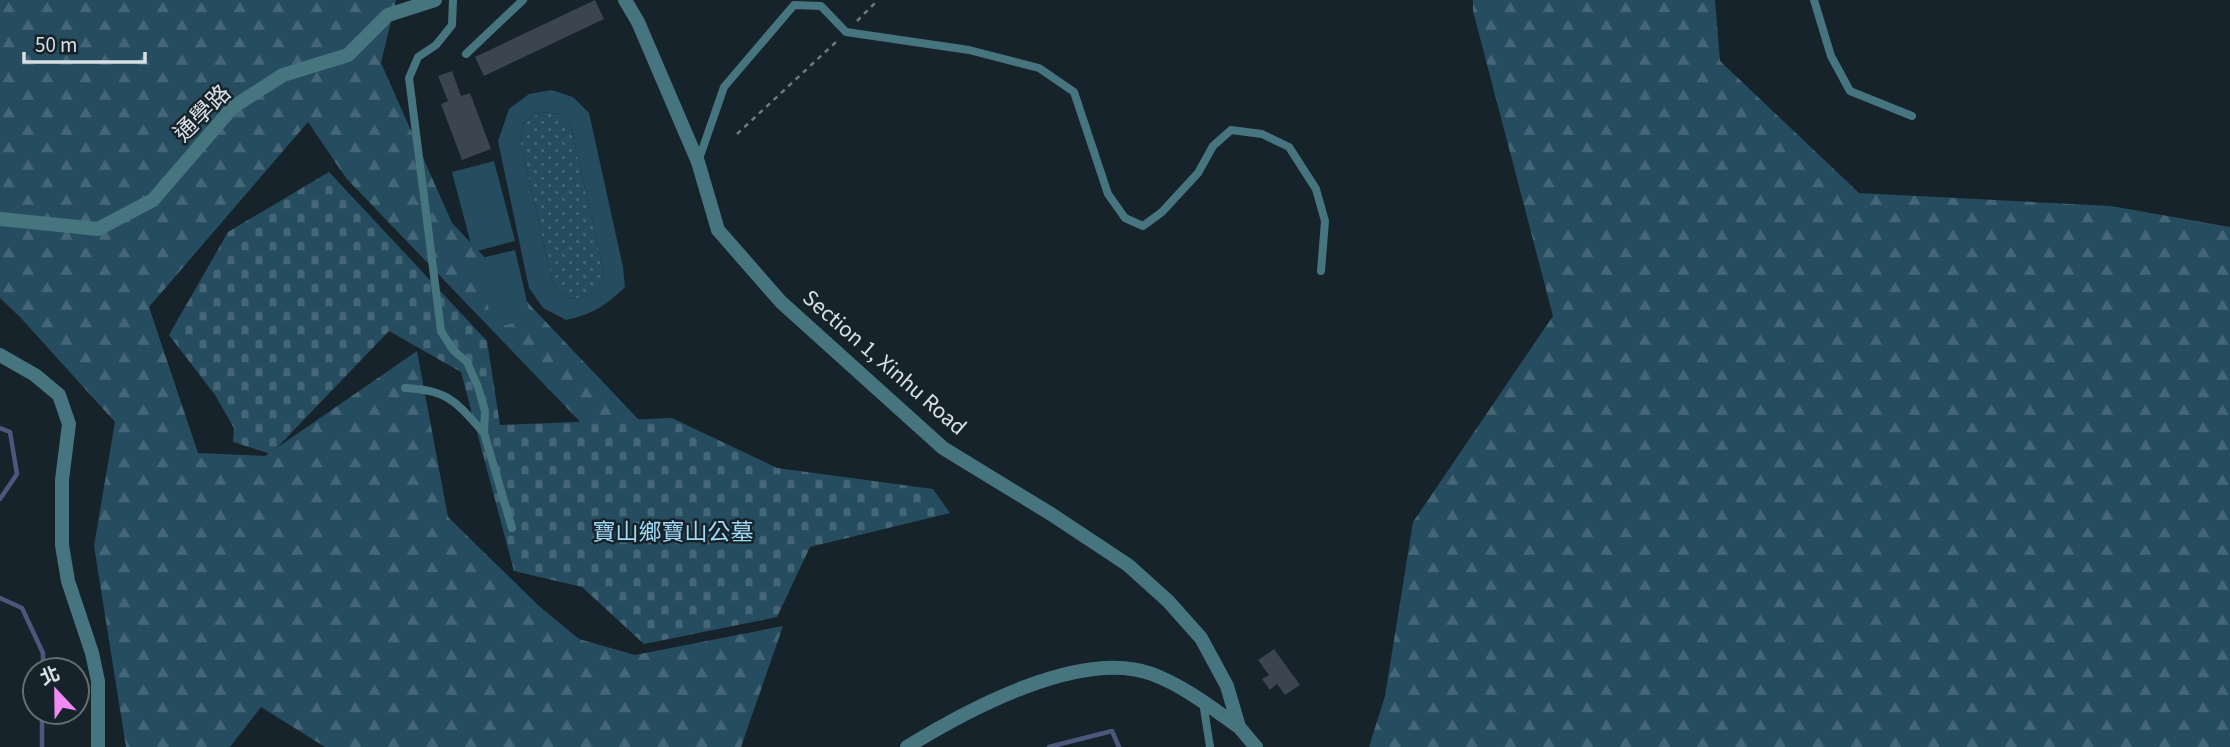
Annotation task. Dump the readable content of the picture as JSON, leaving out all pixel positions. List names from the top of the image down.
{
  "streets": {
    "street": ["通學路", "Section 1, Xinhu Road"]
  },
  "parks": ["寶山鄉寶山公墓"],
  "scale_bar": "50 m",
  "north": "top"
}
